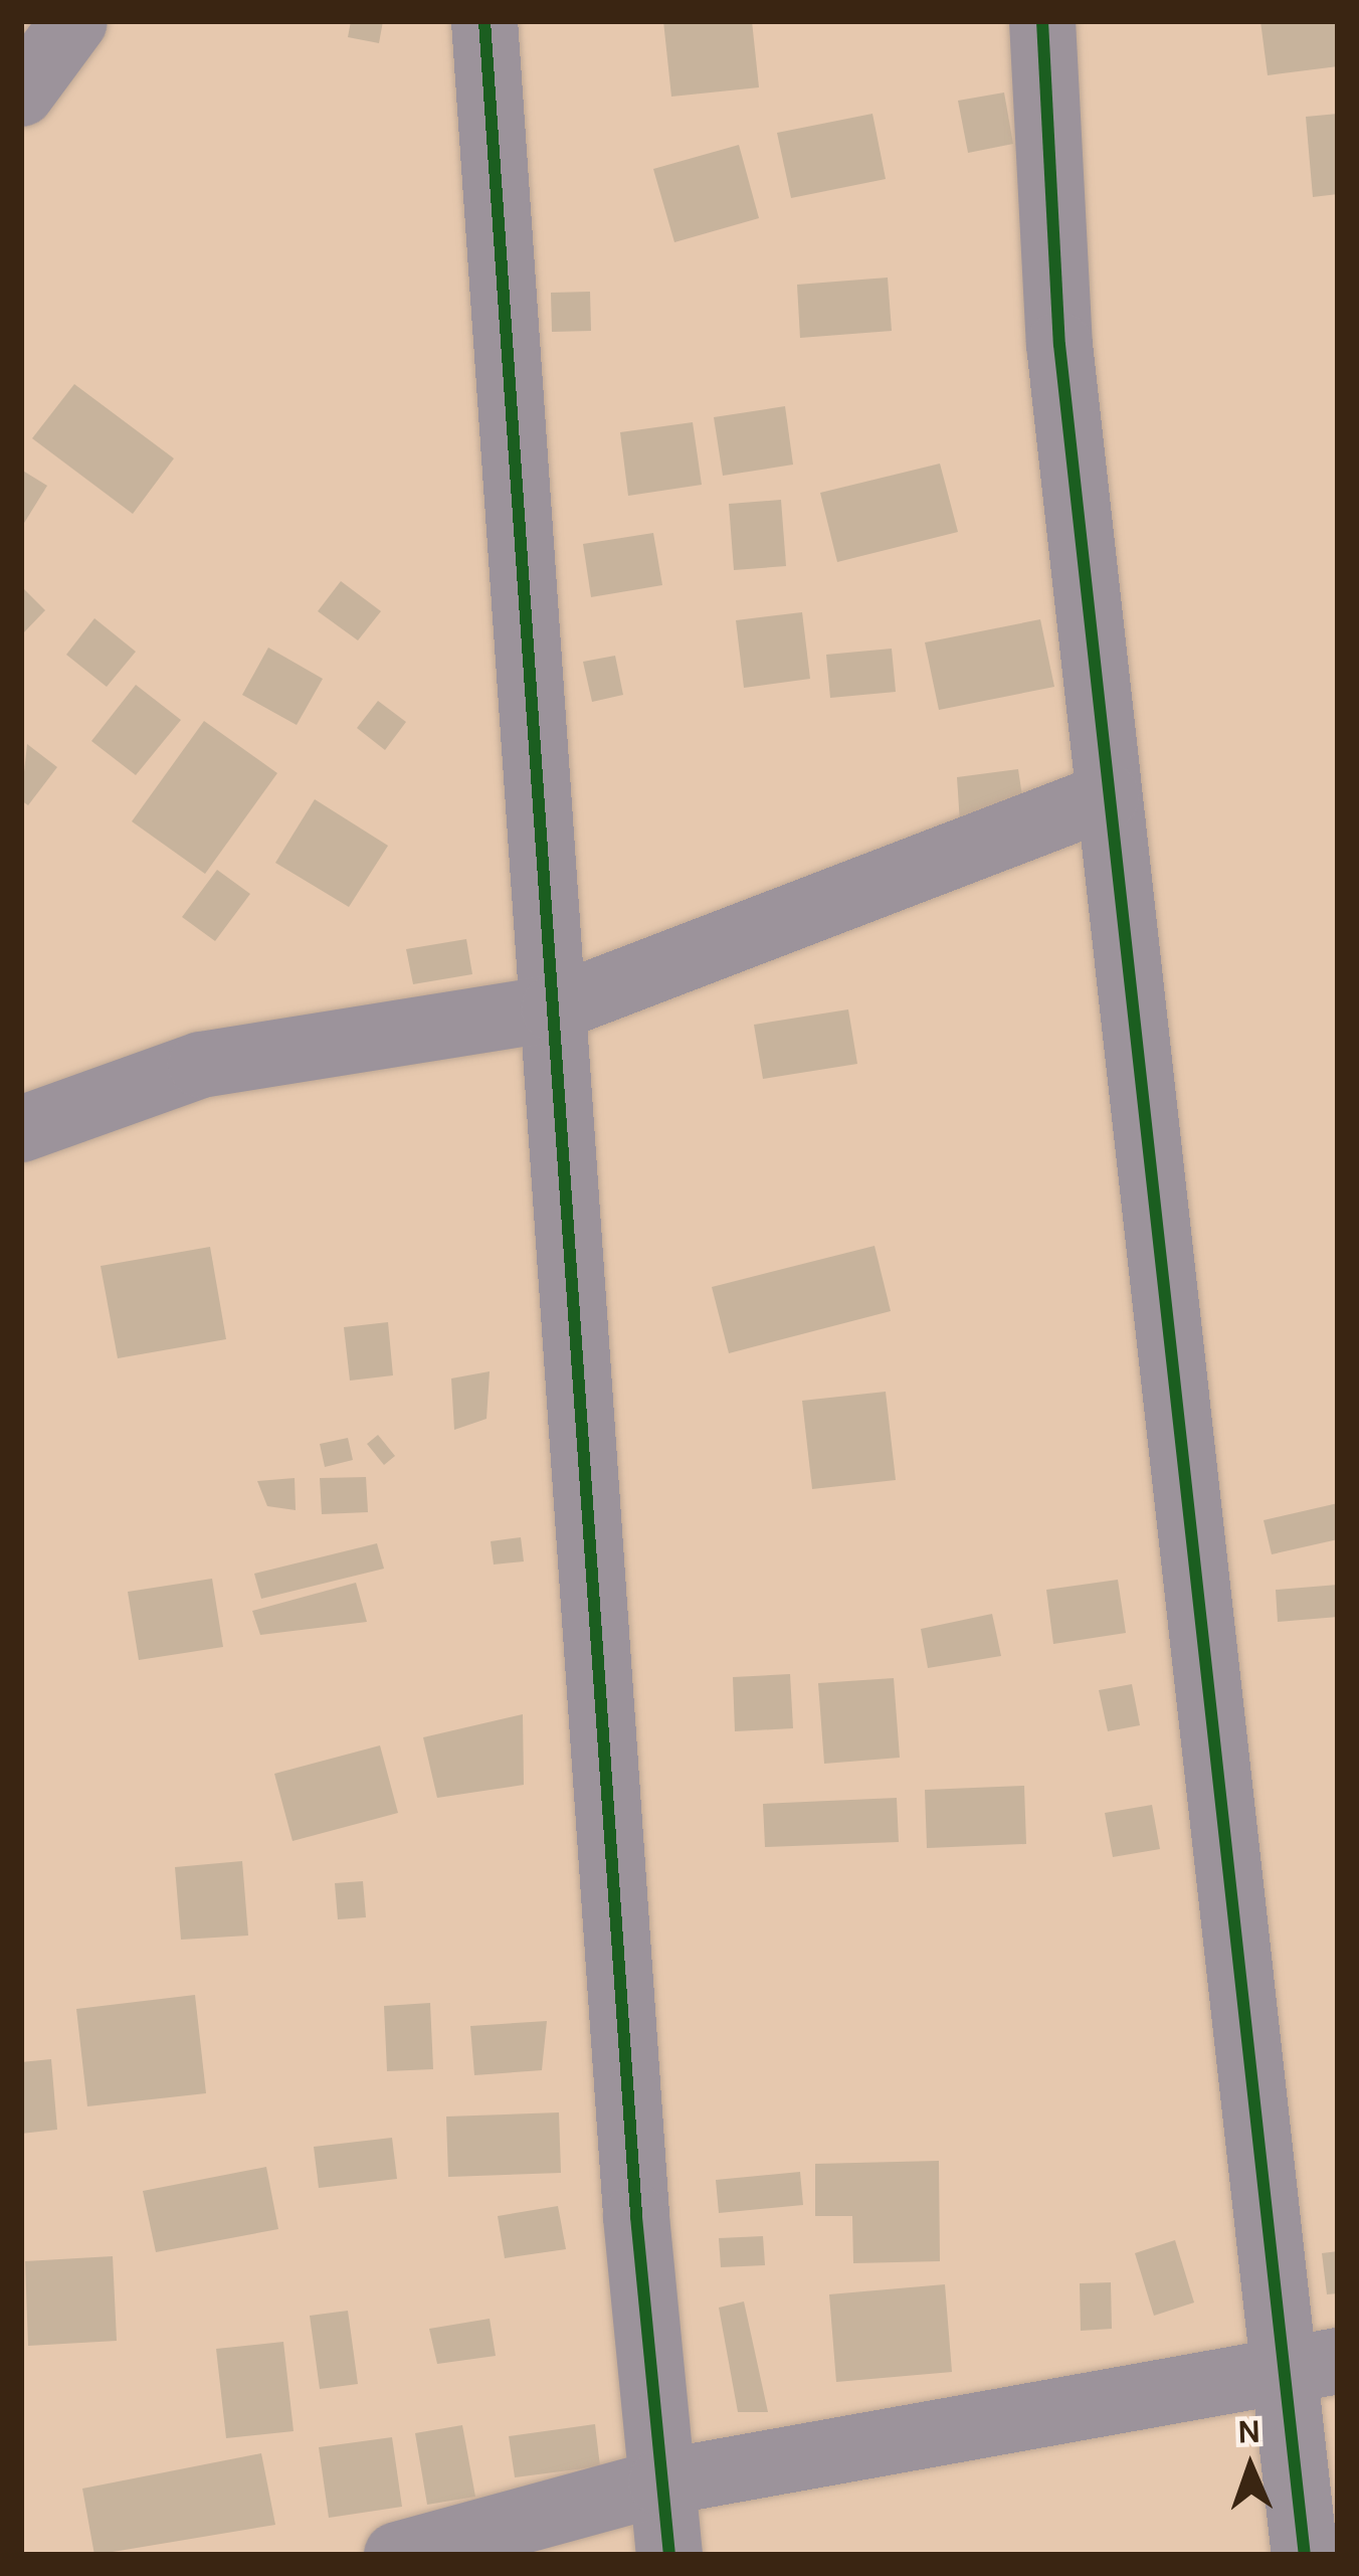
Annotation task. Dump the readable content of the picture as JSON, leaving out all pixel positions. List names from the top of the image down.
{
  "north": "top"
}
